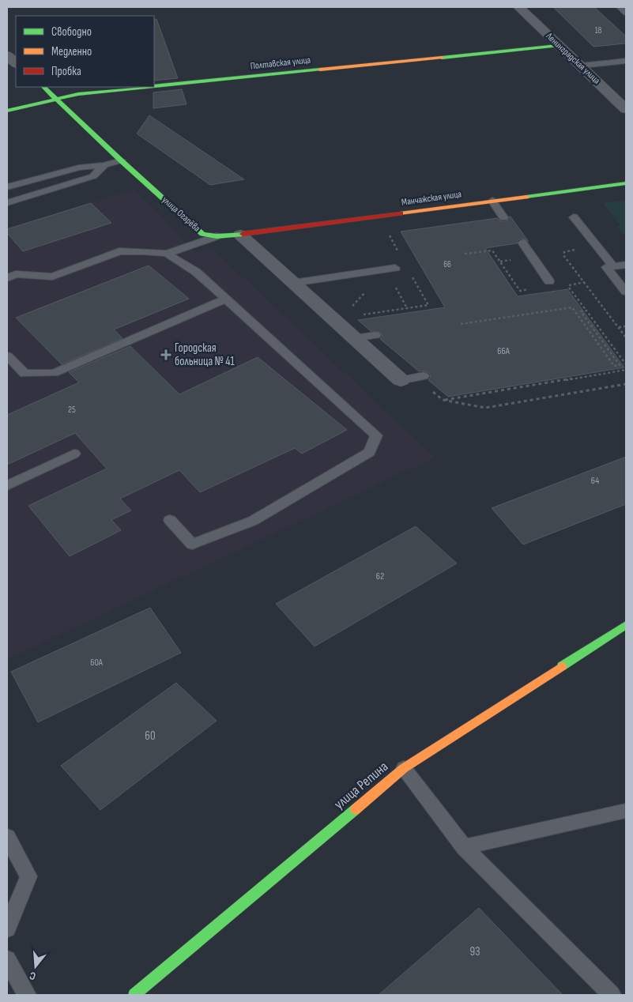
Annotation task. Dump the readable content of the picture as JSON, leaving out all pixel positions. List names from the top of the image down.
{
  "streets": {
    "street": [
      "Ленинградская улица",
      "Полтавская улица",
      "Манчажская улица",
      "улица Огарёва",
      "улица Репина"
    ]
  },
  "crossings": [
    ["Ленинградская улица", "Полтавская улица"],
    ["Полтавская улица", "улица Огарёва"],
    ["Манчажская улица", "улица Огарёва"]
  ],
  "places": {
    "health": ["Городская больница № 41"]
  },
  "house_numbers": [
    "18",
    "66",
    "66А",
    "25",
    "64",
    "62",
    "60А",
    "60",
    "93"
  ],
  "legend": ["Свободно", "Медленно", "Пробка"],
  "north": "bottom"
}
